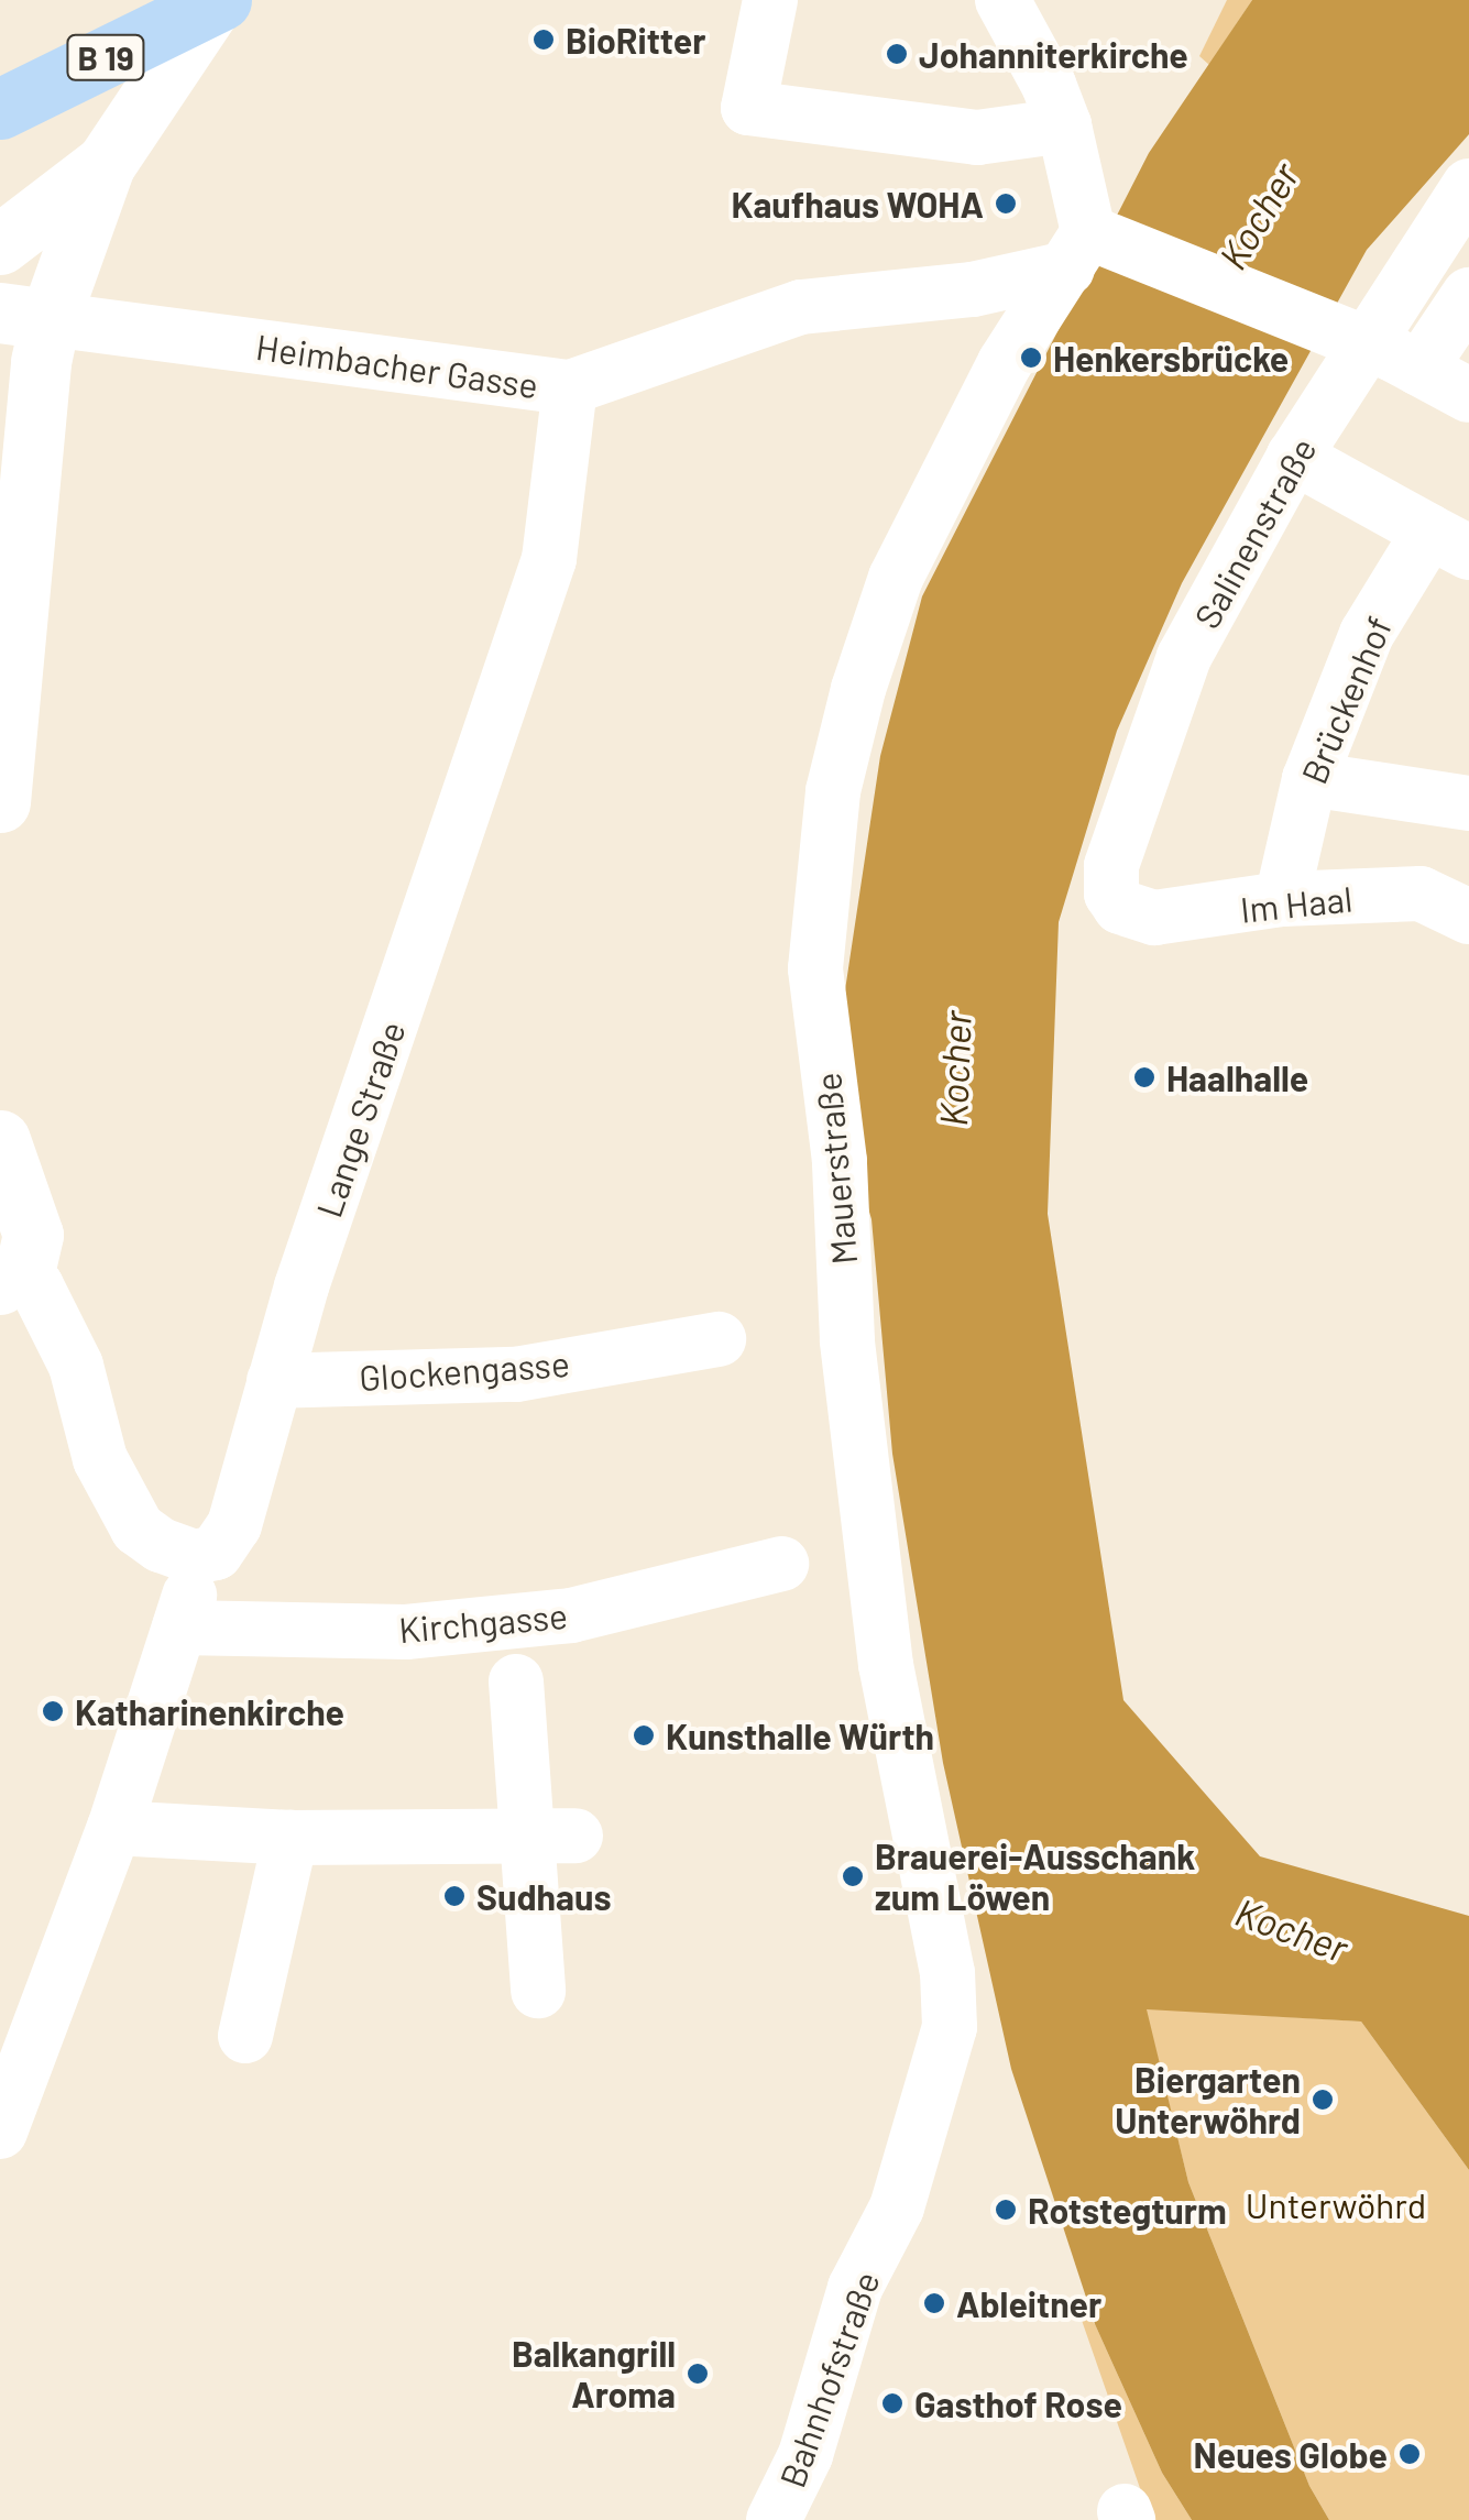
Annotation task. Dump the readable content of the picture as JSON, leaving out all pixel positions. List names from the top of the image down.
{
  "streets": {
    "main road": ["B 19"],
    "street": [
      "Heimbacher Gasse",
      "Salinenstraße",
      "Brückenhof",
      "Im Haal",
      "Lange Straße",
      "Mauerstraße",
      "Glockengasse",
      "Kirchgasse",
      "Bahnhofstraße"
    ]
  },
  "crossings": [
    ["Heimbacher Gasse", "Lange Straße"],
    ["Heimbacher Gasse", "Mauerstraße"],
    ["Salinenstraße", "Brückenhof"],
    ["Salinenstraße", "Im Haal"],
    ["Brückenhof", "Im Haal"],
    ["Lange Straße", "Glockengasse"],
    ["Mauerstraße", "Bahnhofstraße"]
  ],
  "water": ["Kocher"],
  "parks": ["Unterwöhrd"],
  "places": [
    "BioRitter",
    "Johanniterkirche",
    "Kaufhaus WOHA",
    "Henkersbrücke",
    "Haalhalle",
    "Katharinenkirche",
    "Kunsthalle Würth",
    "Brauerei-Ausschank zum Löwen",
    "Sudhaus",
    "Biergarten Unterwöhrd",
    "Rotstegturm",
    "Ableitner",
    "Balkangrill Aroma",
    "Gasthof Rose",
    "Neues Globe"
  ]
}
